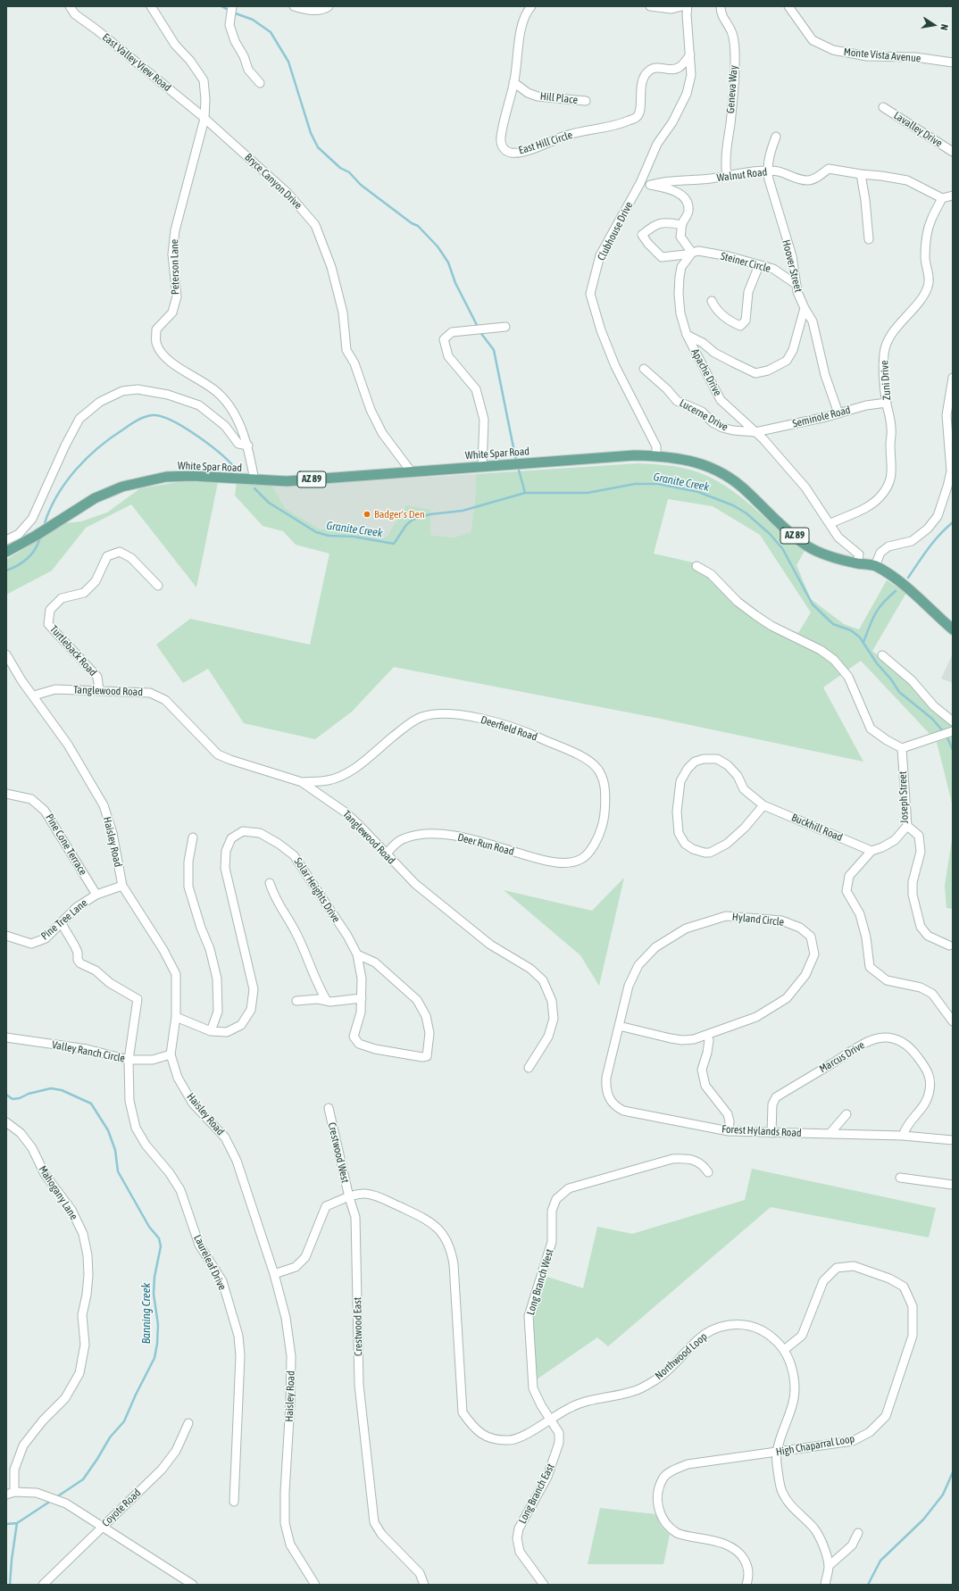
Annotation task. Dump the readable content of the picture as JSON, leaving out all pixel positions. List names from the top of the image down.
{
  "streets": {
    "main road": ["White Spar Road", "AZ 89"],
    "street": [
      "Monte Vista Avenue",
      "East Valley View Road",
      "Geneva Way",
      "Hill Place",
      "Lavalley Drive",
      "East Hill Circle",
      "Walnut Road",
      "Bryce Canyon Drive",
      "Clubhouse Drive",
      "Steiner Circle",
      "Hoover Street",
      "Peterson Lane",
      "Apache Drive",
      "Zuni Drive",
      "Lucerne Drive",
      "Seminole Road",
      "Turtleback Road",
      "Tanglewood Road",
      "Deerfield Road",
      "Joseph Street",
      "Buckhill Road",
      "Haisley Road",
      "Pine Cone Terrace",
      "Deer Run Road",
      "Solar Heights Drive",
      "Pine Tree Lane",
      "Hyland Circle",
      "Valley Ranch Circle",
      "Marcus Drive",
      "Forest Hylands Road",
      "Crestwood West",
      "Mahogany Lane",
      "Laureleaf Drive",
      "Long Branch West",
      "Crestwood East",
      "Northwood Loop",
      "High Chaparral Loop",
      "Long Branch East",
      "Coyote Road"
    ]
  },
  "crossings": [
    ["East Valley View Road", "Bryce Canyon Drive"],
    ["East Valley View Road", "Peterson Lane"],
    ["Geneva Way", "Walnut Road"],
    ["Hill Place", "East Hill Circle"],
    ["East Hill Circle", "Clubhouse Drive"],
    ["Walnut Road", "Clubhouse Drive"],
    ["Walnut Road", "Hoover Street"],
    ["Walnut Road", "Zuni Drive"],
    ["Bryce Canyon Drive", "Peterson Lane"],
    ["Bryce Canyon Drive", "White Spar Road"],
    ["Clubhouse Drive", "White Spar Road"],
    ["Steiner Circle", "Hoover Street"],
    ["Steiner Circle", "Apache Drive"],
    ["Hoover Street", "Apache Drive"],
    ["Hoover Street", "Seminole Road"],
    ["Peterson Lane", "White Spar Road"],
    ["Apache Drive", "Zuni Drive"],
    ["Apache Drive", "Lucerne Drive"],
    ["Apache Drive", "Seminole Road"],
    ["Apache Drive", "White Spar Road"],
    ["Zuni Drive", "Seminole Road"],
    ["Lucerne Drive", "Seminole Road"],
    ["Turtleback Road", "Tanglewood Road"],
    ["Tanglewood Road", "Deerfield Road"],
    ["Tanglewood Road", "Haisley Road"],
    ["Tanglewood Road", "Deer Run Road"],
    ["Deerfield Road", "Deer Run Road"],
    ["Joseph Street", "Buckhill Road"],
    ["Haisley Road", "Solar Heights Drive"],
    ["Haisley Road", "Pine Tree Lane"],
    ["Haisley Road", "Valley Ranch Circle"],
    ["Haisley Road", "Northwood Loop"],
    ["Pine Cone Terrace", "Pine Tree Lane"],
    ["Pine Tree Lane", "Laureleaf Drive"],
    ["Hyland Circle", "Forest Hylands Road"],
    ["Valley Ranch Circle", "Laureleaf Drive"],
    ["Marcus Drive", "Forest Hylands Road"],
    ["Crestwood West", "Crestwood East"],
    ["Crestwood West", "Northwood Loop"],
    ["Long Branch West", "Northwood Loop"],
    ["Long Branch West", "Long Branch East"],
    ["Crestwood East", "Northwood Loop"],
    ["Northwood Loop", "High Chaparral Loop"],
    ["Northwood Loop", "Long Branch East"]
  ],
  "water": ["Granite Creek", "Banning Creek"],
  "places": ["Badger's Den"],
  "north": "right"
}
